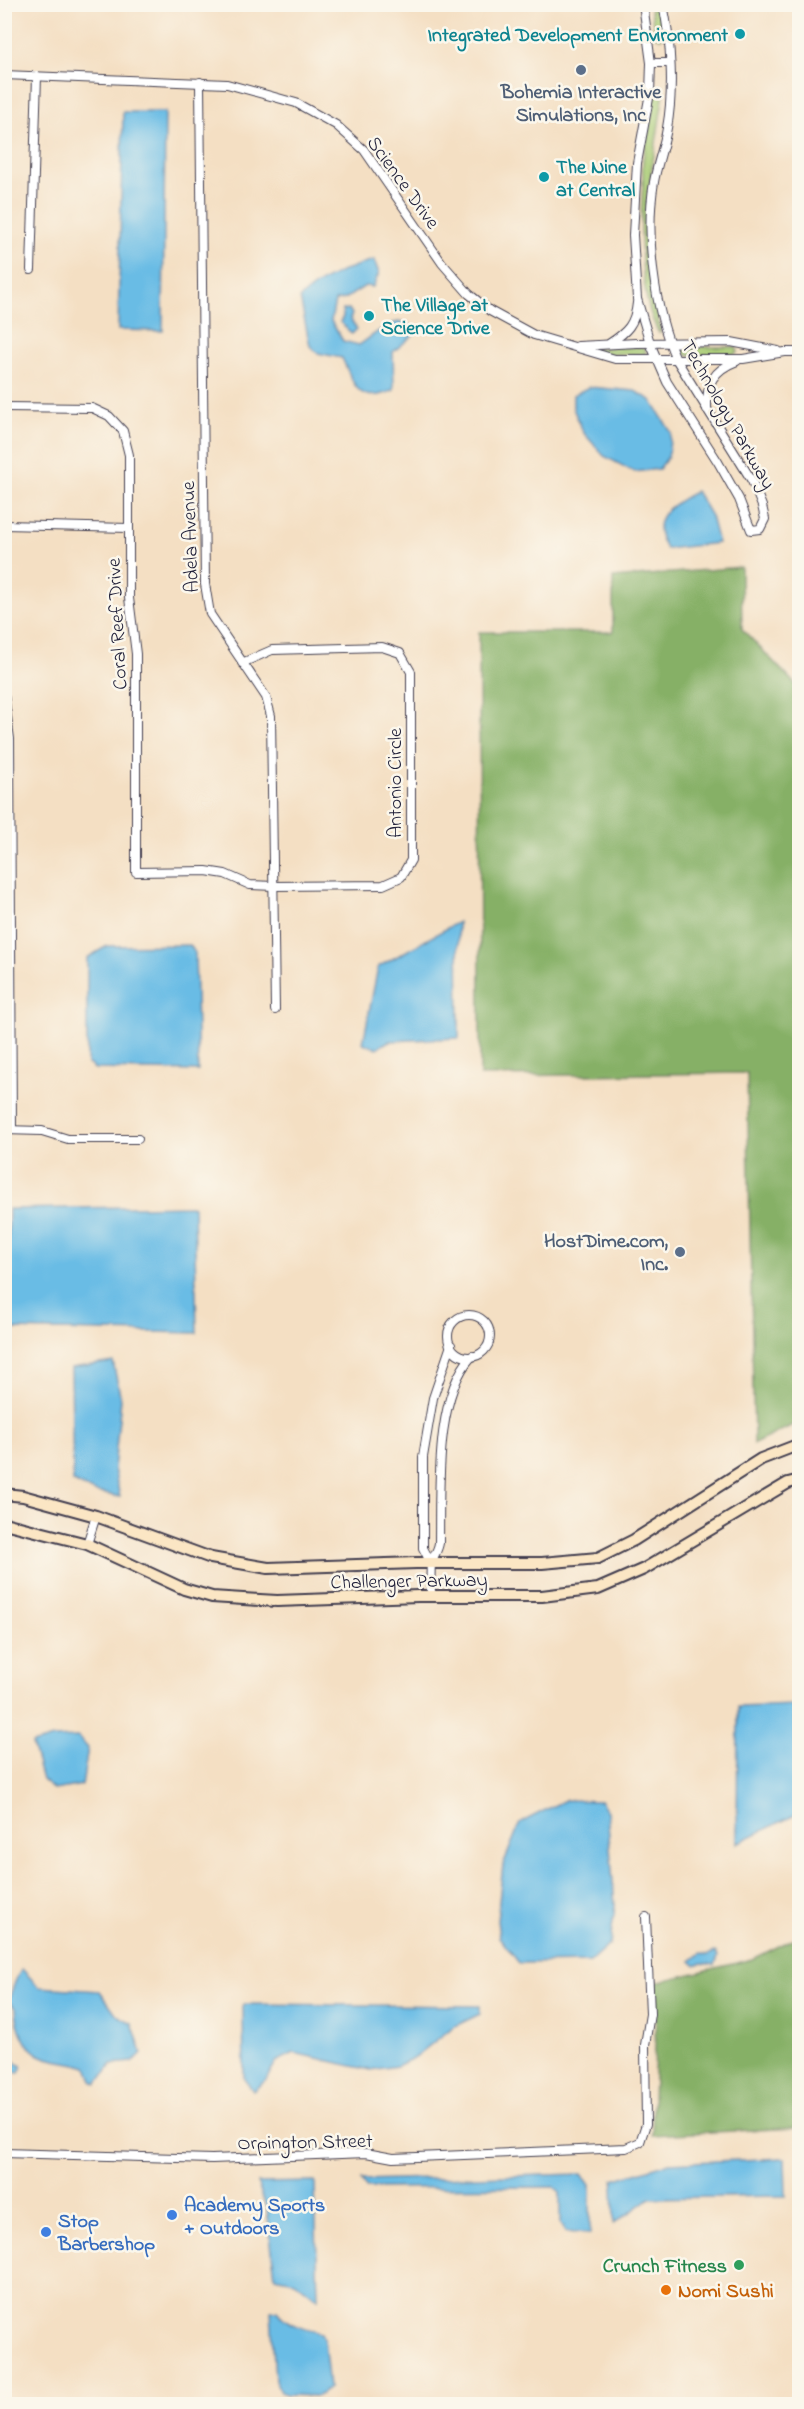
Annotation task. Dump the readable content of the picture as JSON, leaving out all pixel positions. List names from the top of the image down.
{
  "streets": {
    "main road": ["Challenger Parkway"],
    "street": [
      "Science Drive",
      "Technology Parkway",
      "Adela Avenue",
      "Coral Reef Drive",
      "Antonio Circle",
      "Orpington Street"
    ]
  },
  "crossings": [
    ["Science Drive", "Technology Parkway"],
    ["Science Drive", "Adela Avenue"],
    ["Adela Avenue", "Antonio Circle"],
    ["Coral Reef Drive", "Antonio Circle"]
  ],
  "places": [
    "Integrated Development Environment",
    "Bohemia Interactive Simulations, Inc",
    "The Nine at Central",
    "The Village at Science Drive",
    "HostDime.com, Inc.",
    "Academy Sports + Outdoors",
    "Stop Barbershop",
    "Crunch Fitness",
    "Nomi Sushi"
  ]
}
